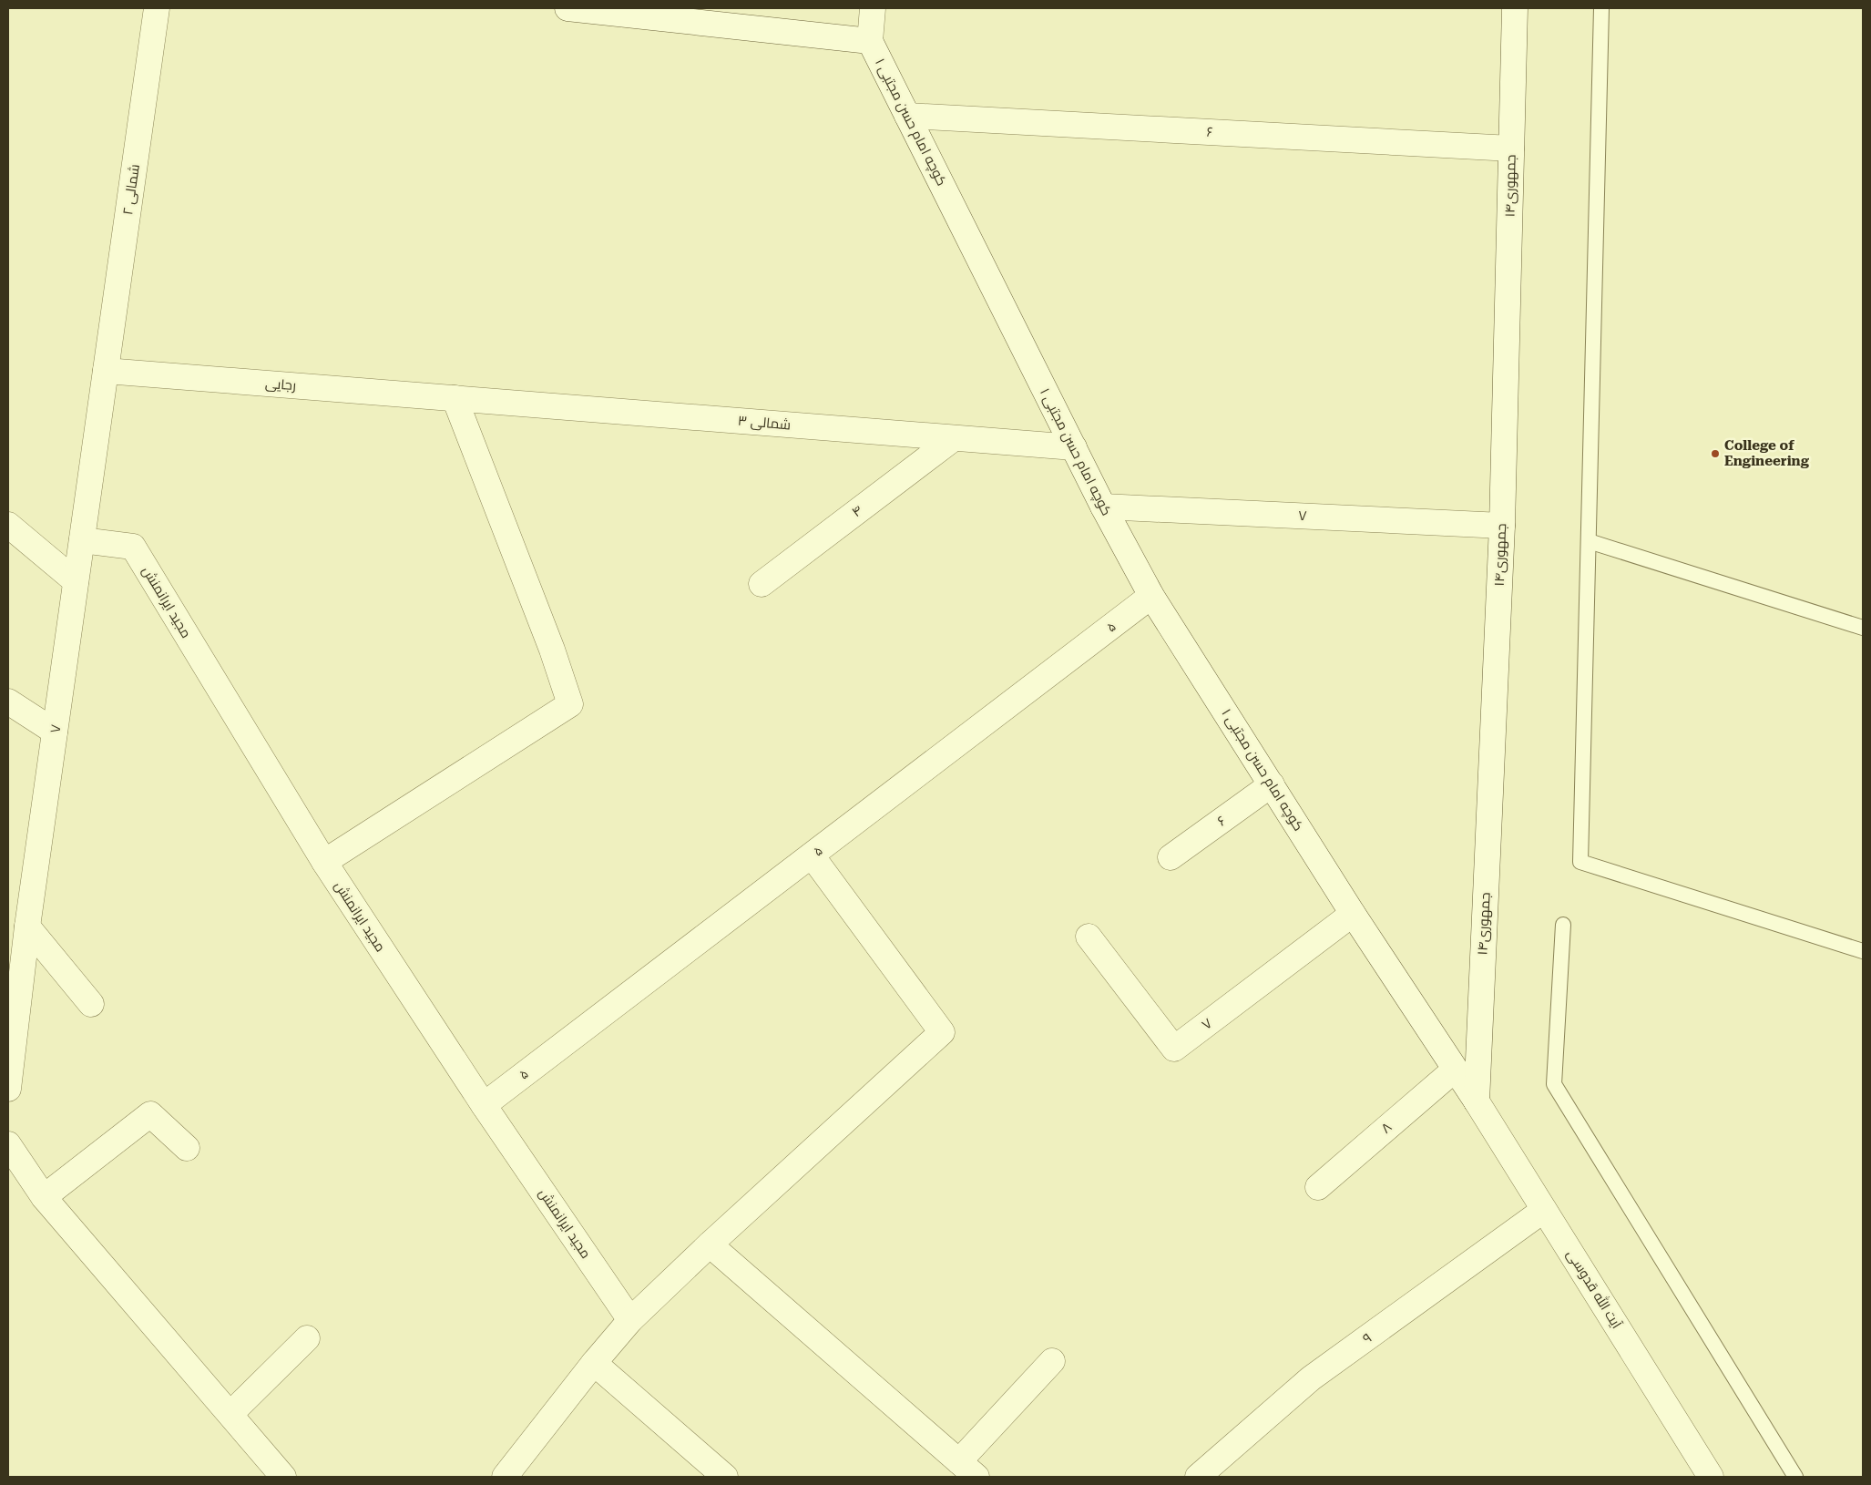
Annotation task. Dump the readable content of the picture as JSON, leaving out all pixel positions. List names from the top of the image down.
{
  "streets": {
    "street": [
      "کوچه امام حسن مجتبی ۱",
      "۶",
      "جمهوری۱۴",
      "۲ شمالی",
      "رجایی",
      "۳ شمالی",
      "۴",
      "۷",
      "مجید ایرانمنش",
      "۵",
      "۸",
      "آیت الله قدوسی",
      "۹"
    ]
  },
  "crossings": [
    ["کوچه امام حسن مجتبی ۱", "۶"],
    ["کوچه امام حسن مجتبی ۱", "جمهوری۱۴"],
    ["کوچه امام حسن مجتبی ۱", "۳ شمالی"],
    ["کوچه امام حسن مجتبی ۱", "۷"],
    ["کوچه امام حسن مجتبی ۱", "۵"],
    ["کوچه امام حسن مجتبی ۱", "۸"],
    ["کوچه امام حسن مجتبی ۱", "آیت الله قدوسی"],
    ["۶", "جمهوری۱۴"],
    ["جمهوری۱۴", "۷"],
    ["جمهوری۱۴", "آیت الله قدوسی"],
    ["۲ شمالی", "رجایی"],
    ["۲ شمالی", "۷"],
    ["رجایی", "۳ شمالی"],
    ["رجایی", "۷"],
    ["۳ شمالی", "۴"],
    ["۷", "مجید ایرانمنش"],
    ["مجید ایرانمنش", "۵"],
    ["آیت الله قدوسی", "۹"]
  ],
  "places": ["College of Engineering"]
}
